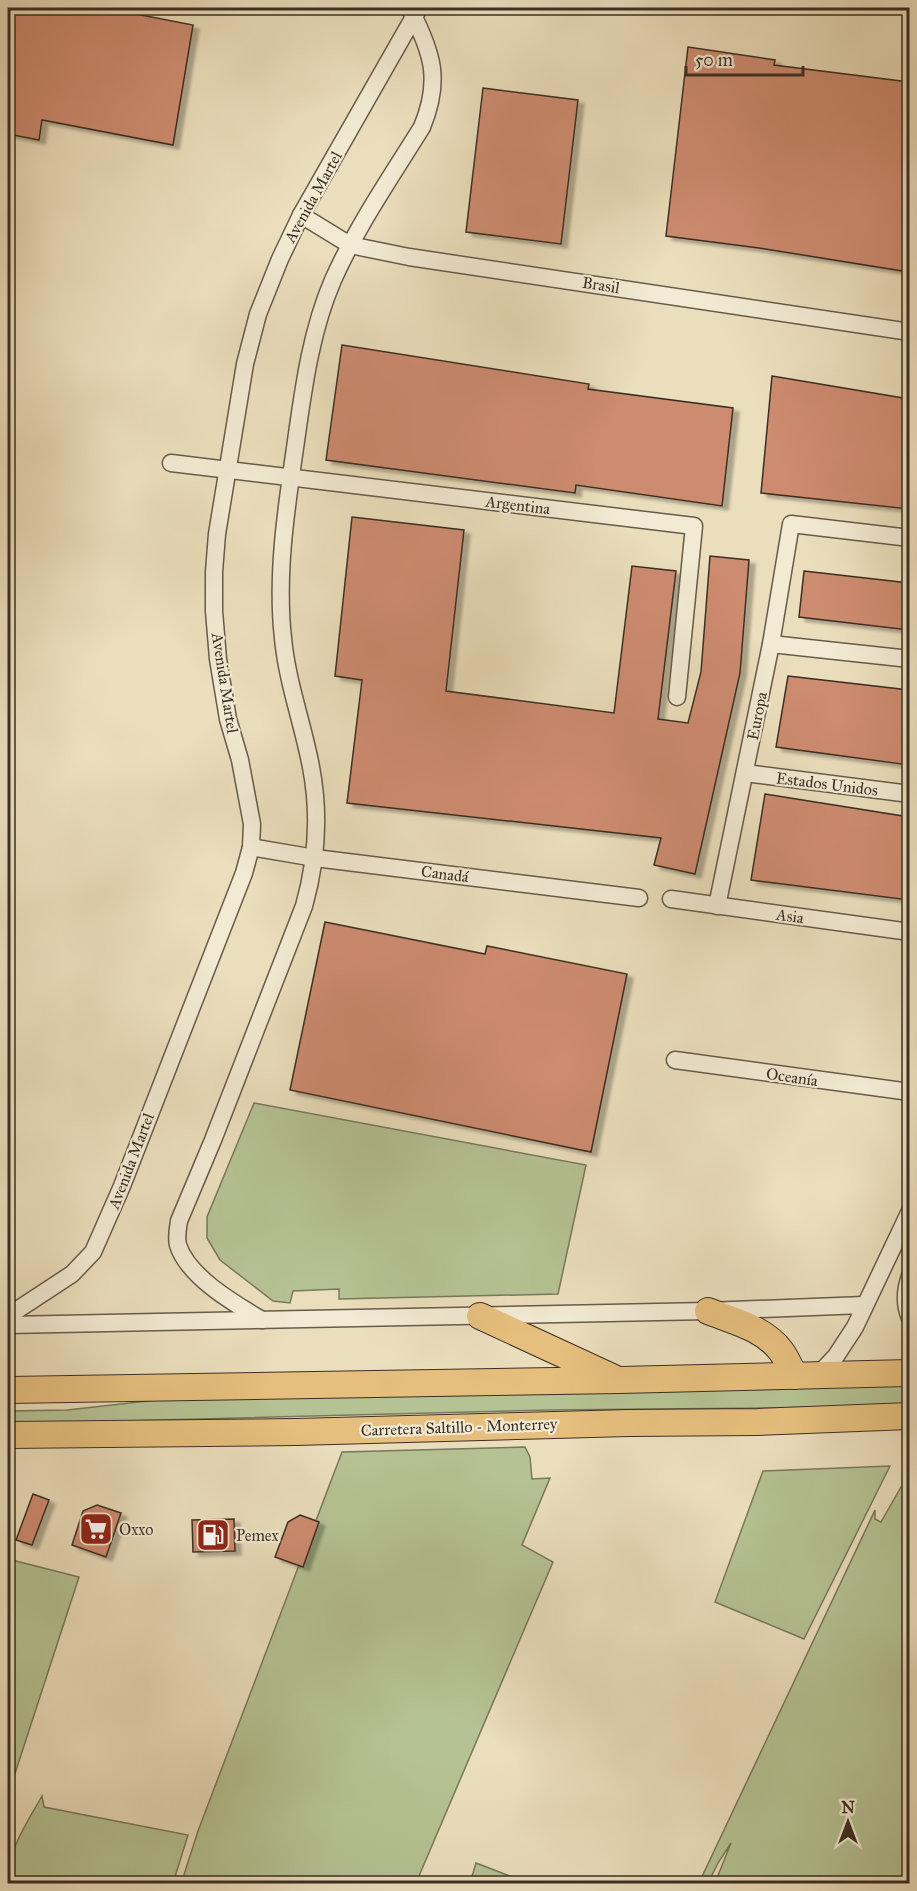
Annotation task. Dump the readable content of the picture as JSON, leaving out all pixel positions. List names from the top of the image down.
{
  "streets": {
    "main road": ["Carretera Saltillo - Monterrey"],
    "street": [
      "Avenida Martel",
      "Brasil",
      "Argentina",
      "Europa",
      "Estados Unidos",
      "Canadá",
      "Asia",
      "Oceanía"
    ]
  },
  "crossings": [
    ["Avenida Martel", "Brasil"],
    ["Avenida Martel", "Argentina"],
    ["Avenida Martel", "Canadá"],
    ["Europa", "Estados Unidos"],
    ["Europa", "Asia"]
  ],
  "places": {
    "supermarket": ["Oxxo"],
    "fuel station": ["Pemex"]
  },
  "scale_bar": "50 m",
  "north": "top"
}
